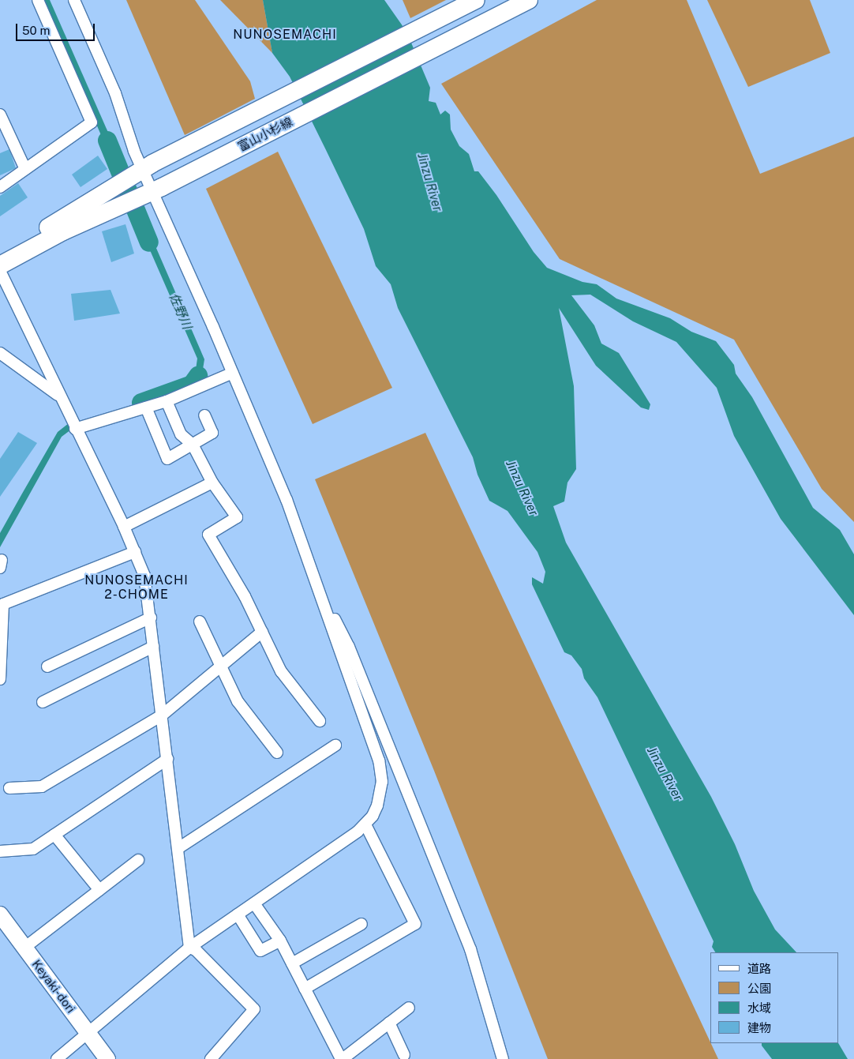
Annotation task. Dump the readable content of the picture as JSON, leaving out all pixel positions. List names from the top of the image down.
{
  "streets": {
    "main road": ["富山小杉線"],
    "street": ["Keyaki-dori"]
  },
  "districts": ["NUNOSEMACHI", "NUNOSEMACHI 2-CHOME"],
  "water": ["Jinzu River", "佐野川"],
  "legend": [
    "道路",
    "公園",
    "水域",
    "建物"
  ],
  "scale_bar": "50 m"
}
